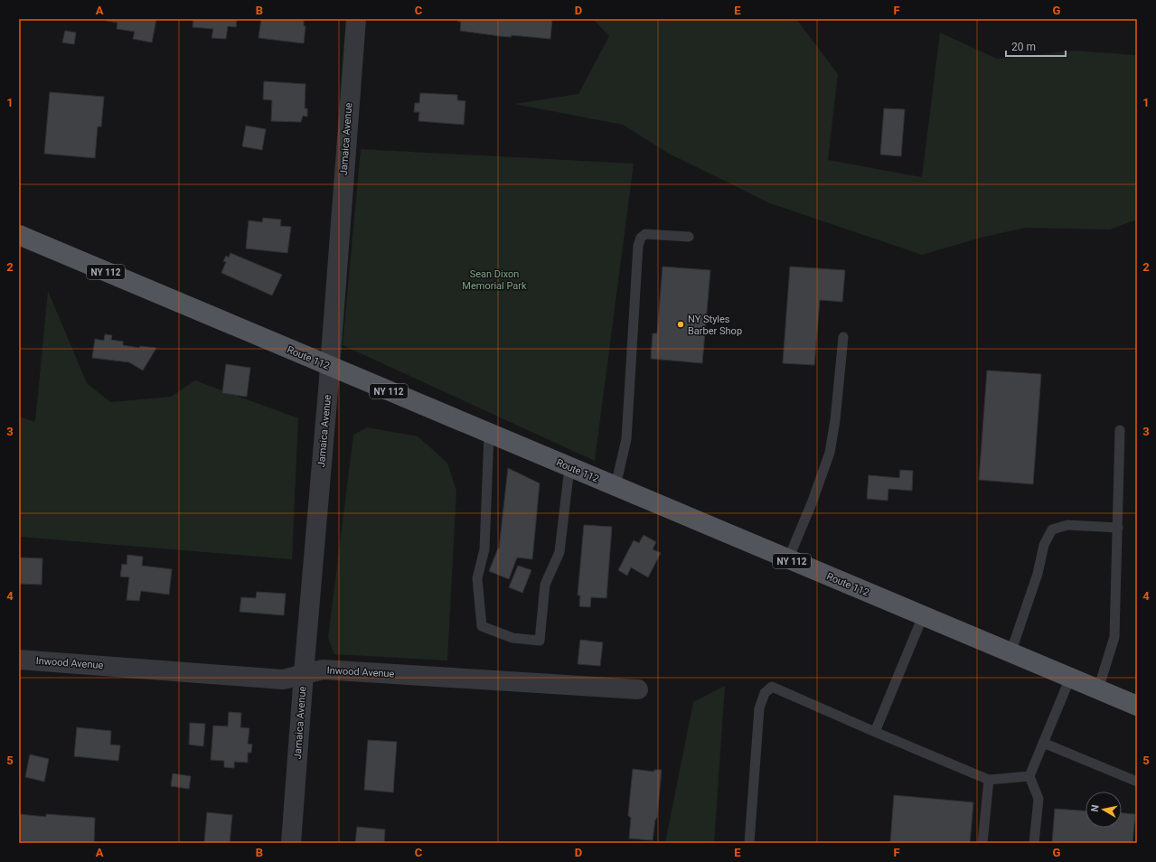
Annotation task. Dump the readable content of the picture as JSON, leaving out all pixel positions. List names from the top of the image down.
{
  "streets": {
    "main road": ["NY 112", "Route 112"],
    "street": ["Jamaica Avenue", "Inwood Avenue"]
  },
  "crossings": [
    ["Jamaica Avenue", "Route 112"],
    ["Jamaica Avenue", "Inwood Avenue"]
  ],
  "parks": ["Sean Dixon Memorial Park"],
  "places": ["NY Styles Barber Shop"],
  "scale_bar": "20 m",
  "north": "left",
  "grid": {
    "columns": [
      "A",
      "B",
      "C",
      "D",
      "E",
      "F",
      "G"
    ],
    "rows": [
      "1",
      "2",
      "3",
      "4",
      "5"
    ]
  }
}
